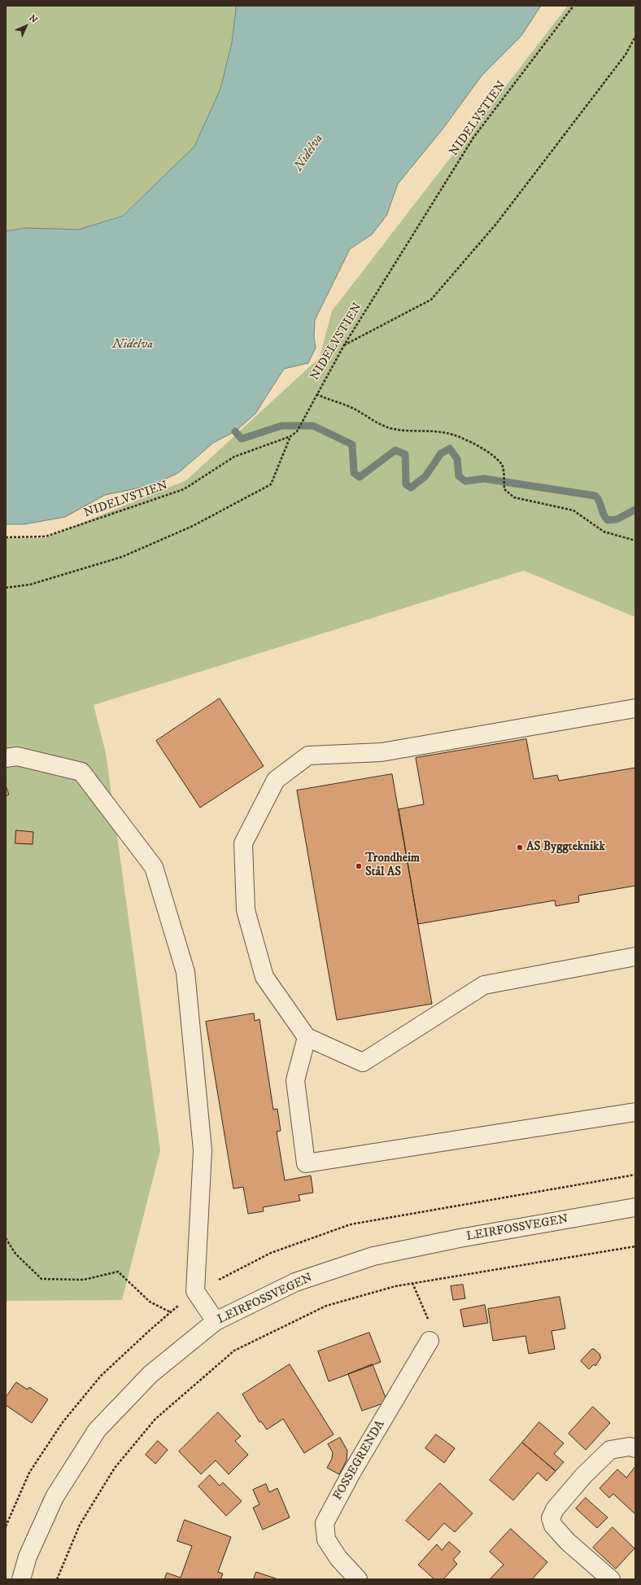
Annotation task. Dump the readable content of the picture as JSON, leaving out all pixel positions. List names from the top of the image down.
{
  "streets": {
    "street": ["LEIRFOSSVEGEN", "FOSSEGRENDA"],
    "path": ["NIDELVSTIEN"]
  },
  "water": ["Nidelva"],
  "places": ["AS Byggteknikk", "Trondheim Stål AS"],
  "north": "top right"
}
